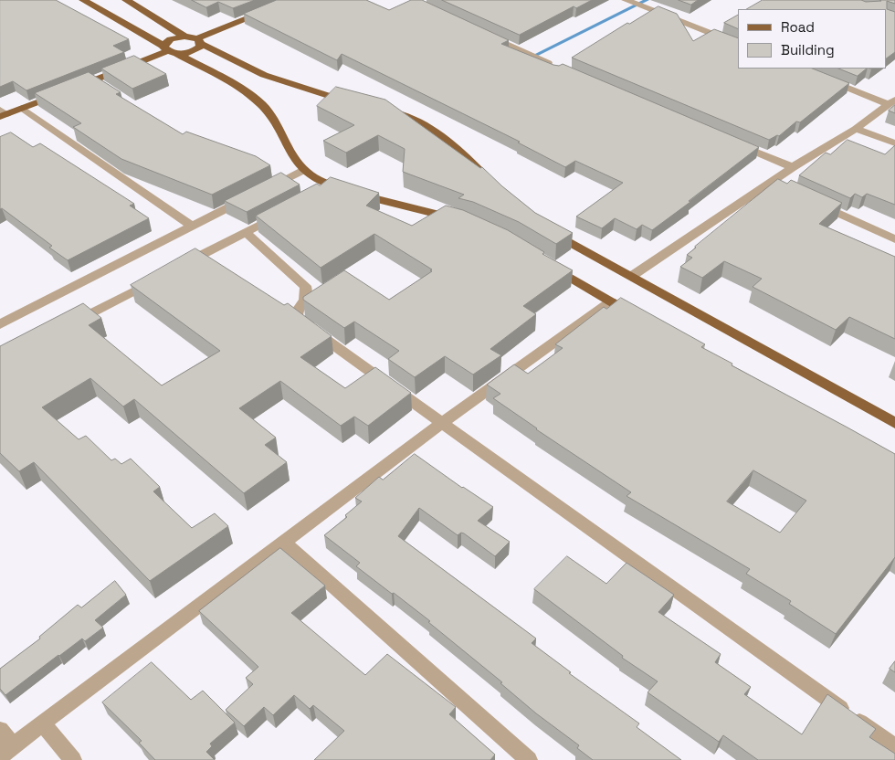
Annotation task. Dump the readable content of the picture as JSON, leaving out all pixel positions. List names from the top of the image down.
{
  "legend": ["Road", "Building"]
}
